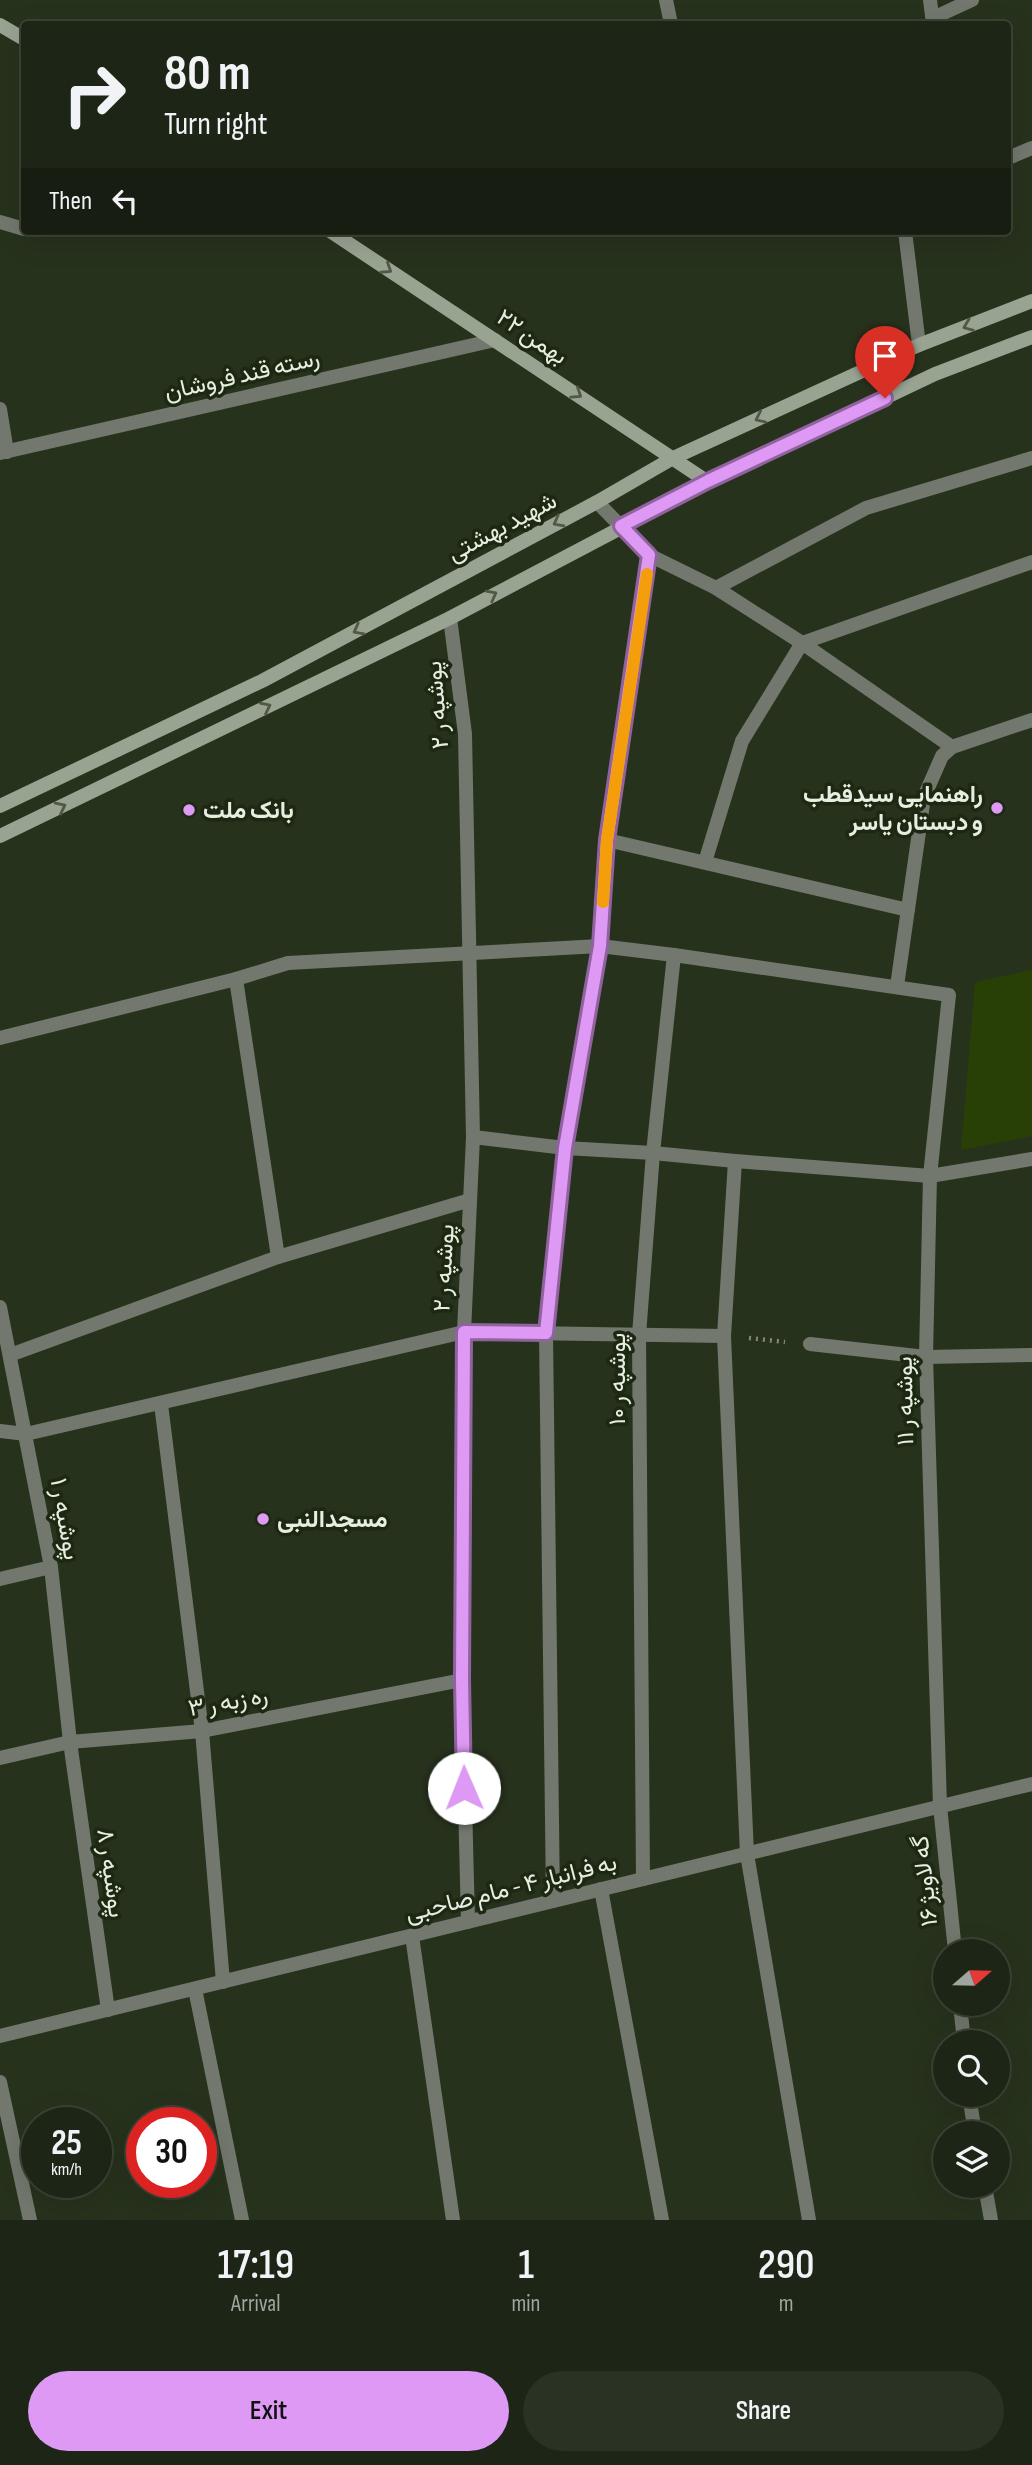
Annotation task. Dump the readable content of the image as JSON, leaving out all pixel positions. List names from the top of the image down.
{
  "streets": {
    "main road": ["۲۲ بهمن", "شهید بهشتی"],
    "street": [
      "رسته قند فروشان",
      "پوشپه ر ۲",
      "پوشپه ر ۱۰",
      "پوشپه ر ۱۱",
      "۱ پوشپه ر",
      "ره زبه ر ۳",
      "پوشپە ر ۸",
      "۱۶ گه لاویژ",
      "به فرانبار ۴ - مام صاحبی"
    ]
  },
  "crossings": [
    ["۲۲ بهمن", "رسته قند فروشان"],
    ["۲۲ بهمن", "شهید بهشتی"],
    ["پوشپه ر ۲", "ره زبه ر ۳"],
    ["پوشپه ر ۲", "به فرانبار ۴ - مام صاحبی"],
    ["پوشپه ر ۱۰", "به فرانبار ۴ - مام صاحبی"],
    ["پوشپه ر ۱۱", "۱۶ گه لاویژ"],
    ["پوشپه ر ۱۱", "به فرانبار ۴ - مام صاحبی"],
    ["۱ پوشپه ر", "ره زبه ر ۳"],
    ["۱ پوشپه ر", "پوشپە ر ۸"],
    ["ره زبه ر ۳", "پوشپە ر ۸"],
    ["پوشپە ر ۸", "به فرانبار ۴ - مام صاحبی"],
    ["۱۶ گه لاویژ", "به فرانبار ۴ - مام صاحبی"]
  ],
  "one_way": ["۲۲ بهمن"],
  "places": ["راهنمایی سیدقطب و دبستان یاسر", "بانک ملت", "مسجدالنبی"],
  "north": "right",
  "page": {
    "turn": ["80 m", "Turn right"],
    "then": "Then",
    "speed": "25 km/h",
    "limit": "30",
    "eta": [
      "17:19",
      "Arrival",
      "1",
      "min",
      "290",
      "m"
    ],
    "buttons": ["Exit", "Share"]
  }
}
